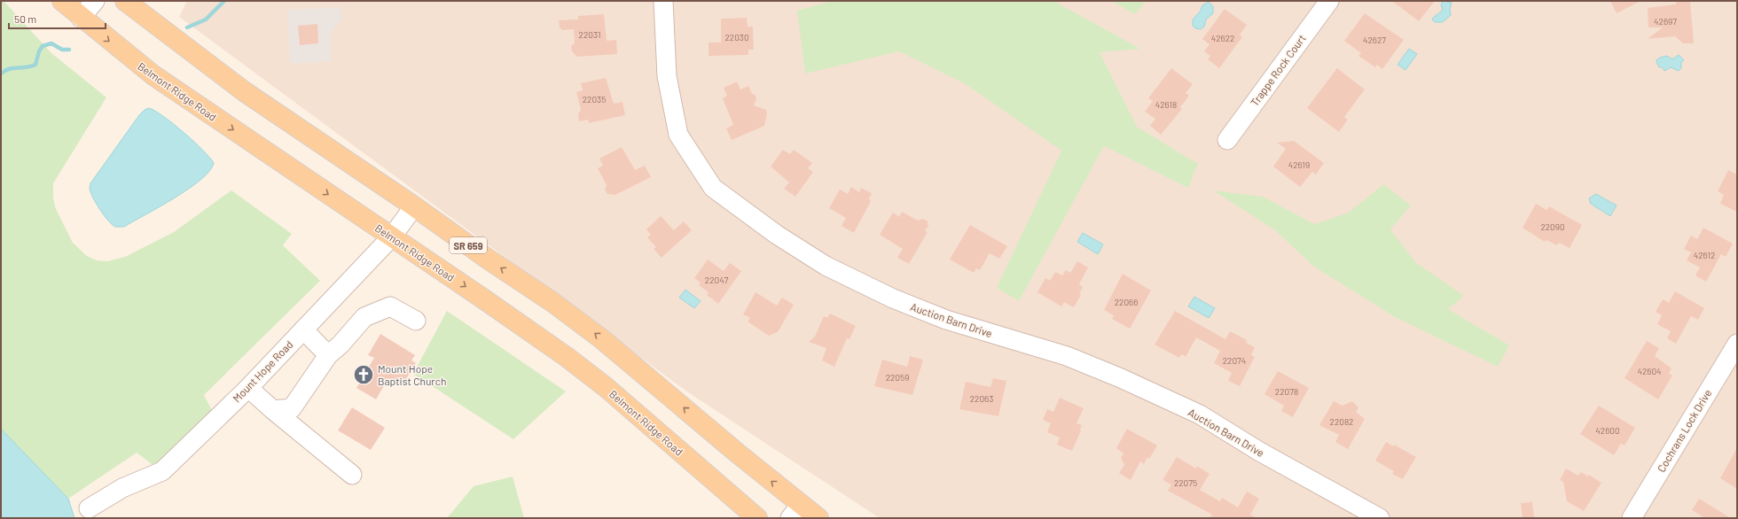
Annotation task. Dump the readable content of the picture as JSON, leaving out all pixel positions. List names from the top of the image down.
{
  "streets": {
    "main road": ["Belmont Ridge Road", "SR 659"],
    "street": [
      "Trappe Rock Court",
      "Auction Barn Drive",
      "Mount Hope Road",
      "Cochrans Lock Drive"
    ]
  },
  "crossings": [
    ["Belmont Ridge Road", "Mount Hope Road"],
    ["SR 659", "Mount Hope Road"]
  ],
  "places": {
    "church": ["Mount Hope Baptist Church"]
  },
  "house_numbers": [
    "42697",
    "22031",
    "22030",
    "42622",
    "42627",
    "22035",
    "42618",
    "42619",
    "22090",
    "42612",
    "22047",
    "22066",
    "22074",
    "42604",
    "22059",
    "22078",
    "22063",
    "22082",
    "42600",
    "22075"
  ],
  "scale_bar": "50 m"
}
